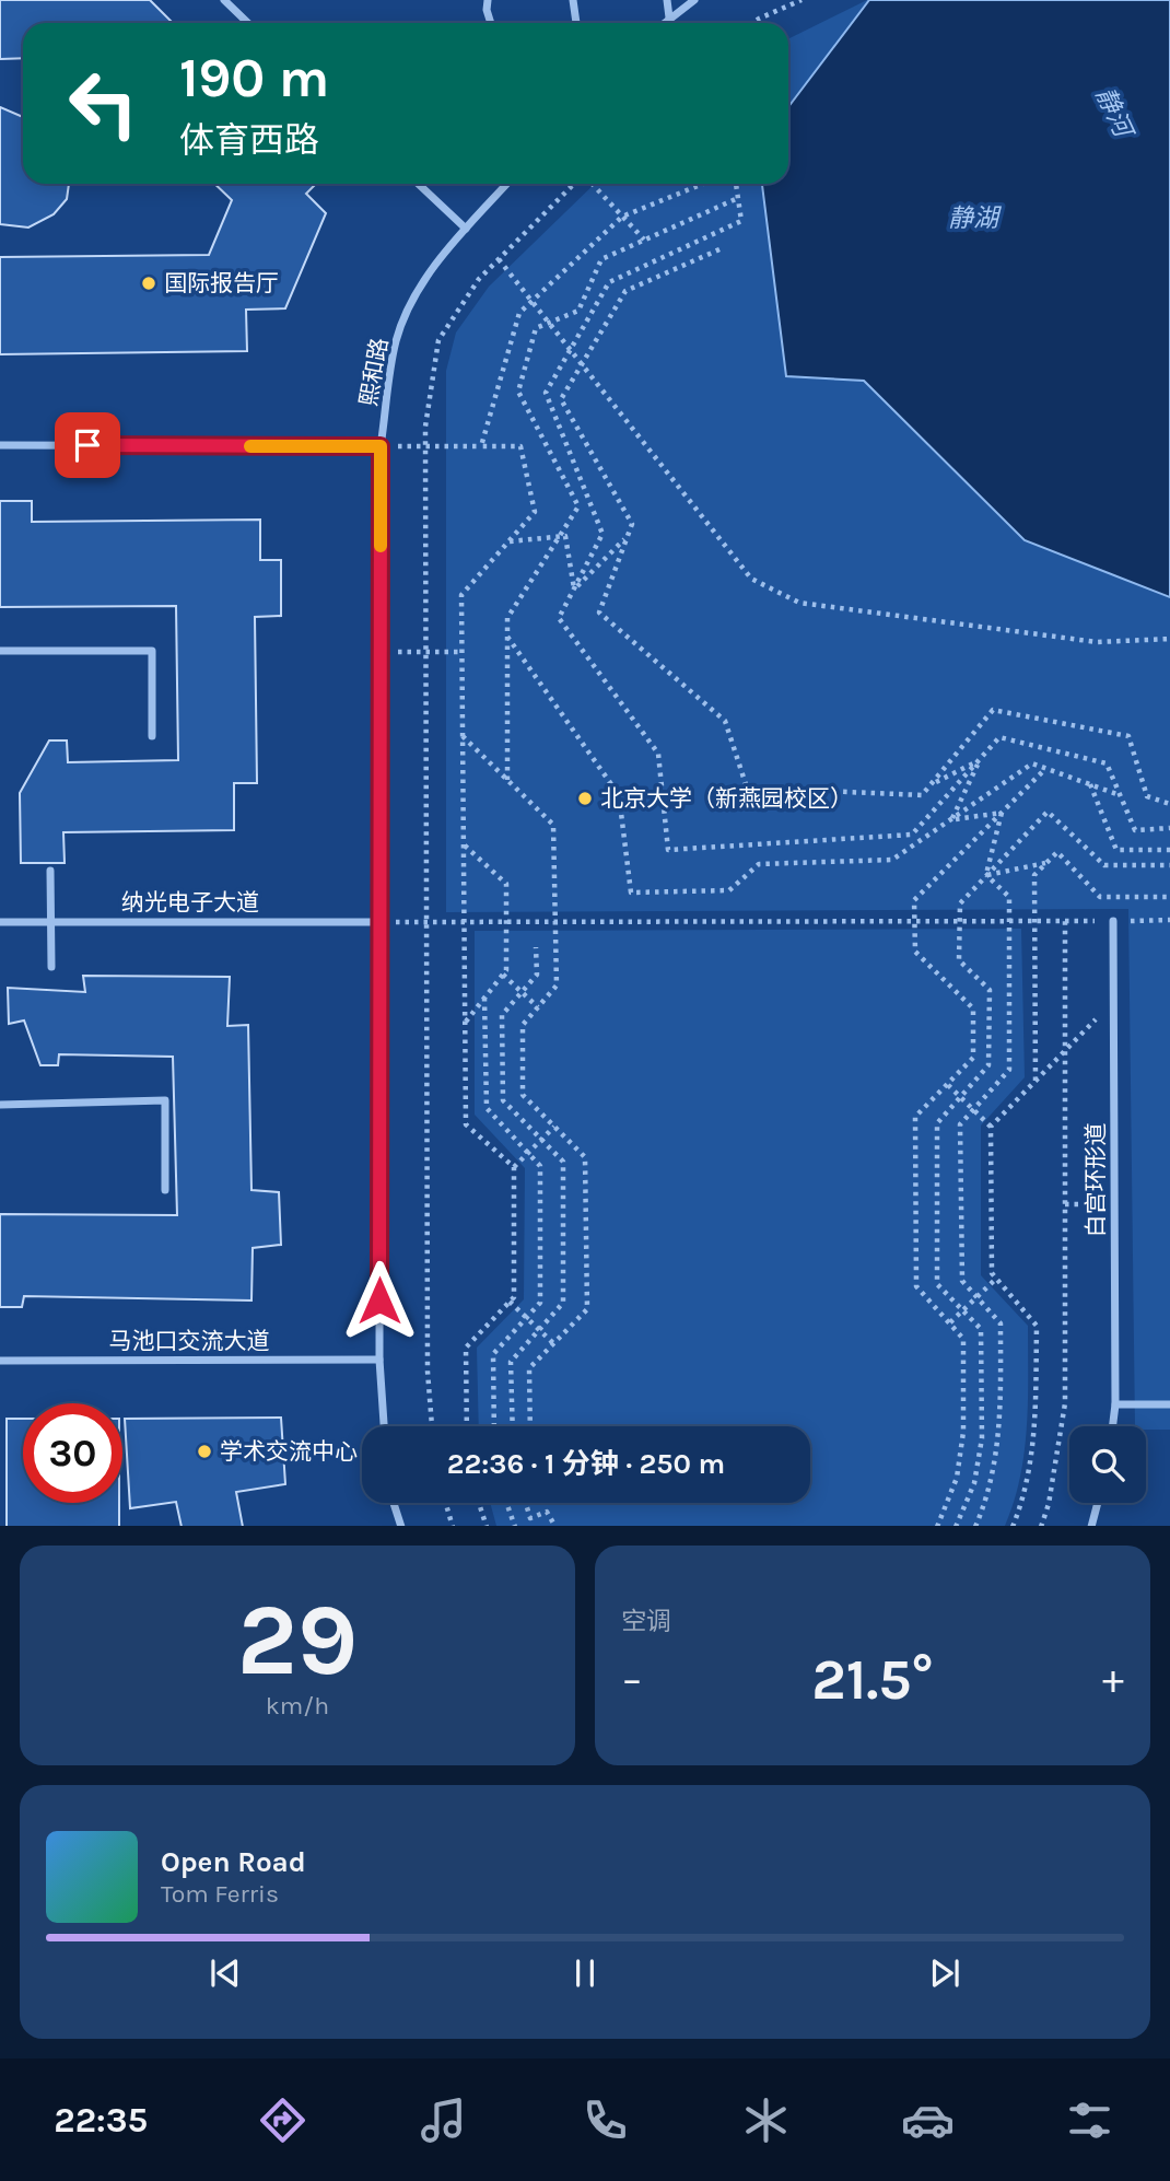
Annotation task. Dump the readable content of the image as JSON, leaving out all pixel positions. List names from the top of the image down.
{
  "streets": {
    "street": [
      "熙和路",
      "纳光电子大道",
      "白宫环形道",
      "马池口交流大道"
    ]
  },
  "crossings": [
    ["熙和路", "纳光电子大道"],
    ["熙和路", "马池口交流大道"]
  ],
  "water": ["静河", "静湖"],
  "places": ["国际报告厅", "北京大学（新燕园校区）", "学术交流中心"],
  "page": {
    "turn": ["190 m", "体育西路"],
    "limit": "30",
    "trip": "22:36 · 1 分钟 · 250 m",
    "tile": [
      ["29", "km/h"],
      "空调"
    ],
    "heat": ["−", "21.5°", "+"],
    "song": ["Open Road", "Tom Ferris"],
    "tabs": "22:35"
  }
}
